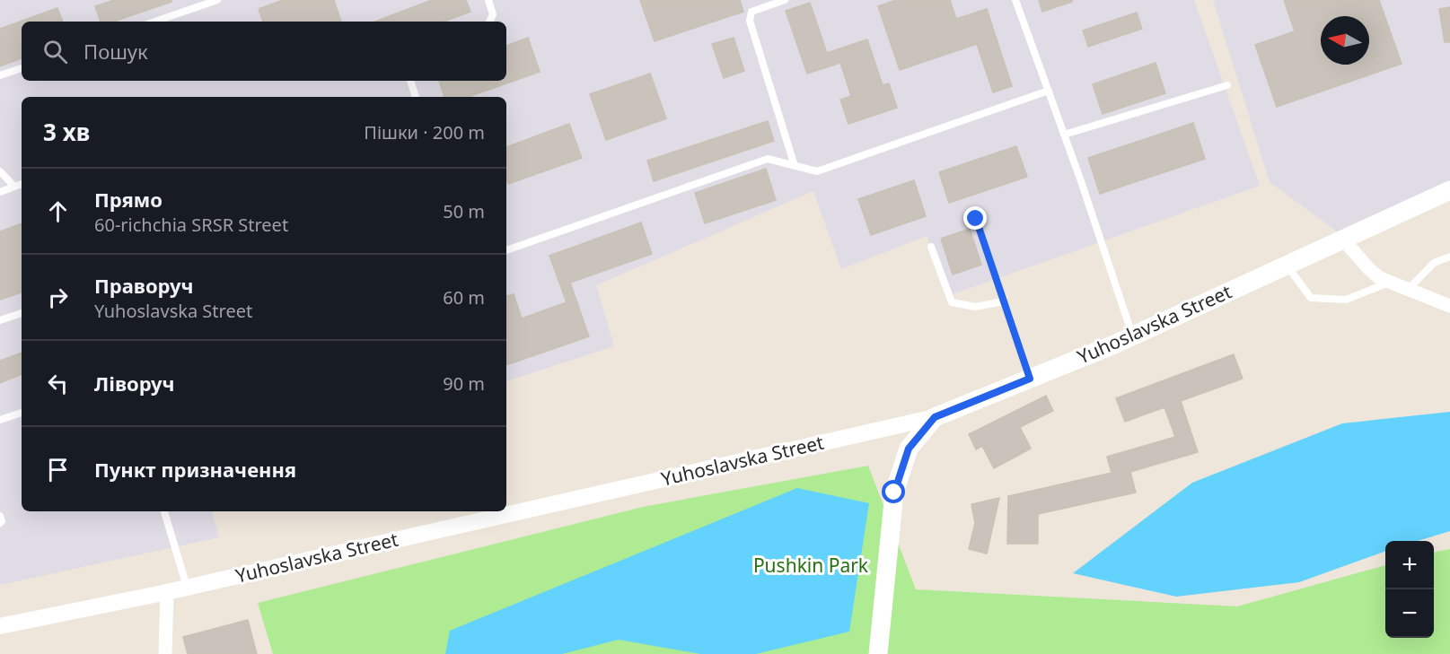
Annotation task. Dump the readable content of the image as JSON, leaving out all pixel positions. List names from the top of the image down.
{
  "streets": {
    "main road": ["Yuhoslavska Street"]
  },
  "parks": ["Pushkin Park"],
  "north": "left",
  "page": {
    "search": "Пошук",
    "heading": ["3 хв", "Пішки · 200 m"],
    "list": [
      ["Прямо", "60-richchia SRSR Street", "50 m"],
      ["Праворуч", "Yuhoslavska Street", "60 m"],
      ["Ліворуч", "90 m"],
      "Пункт призначення"
    ],
    "map_buttons": ["+", "−"]
  }
}
